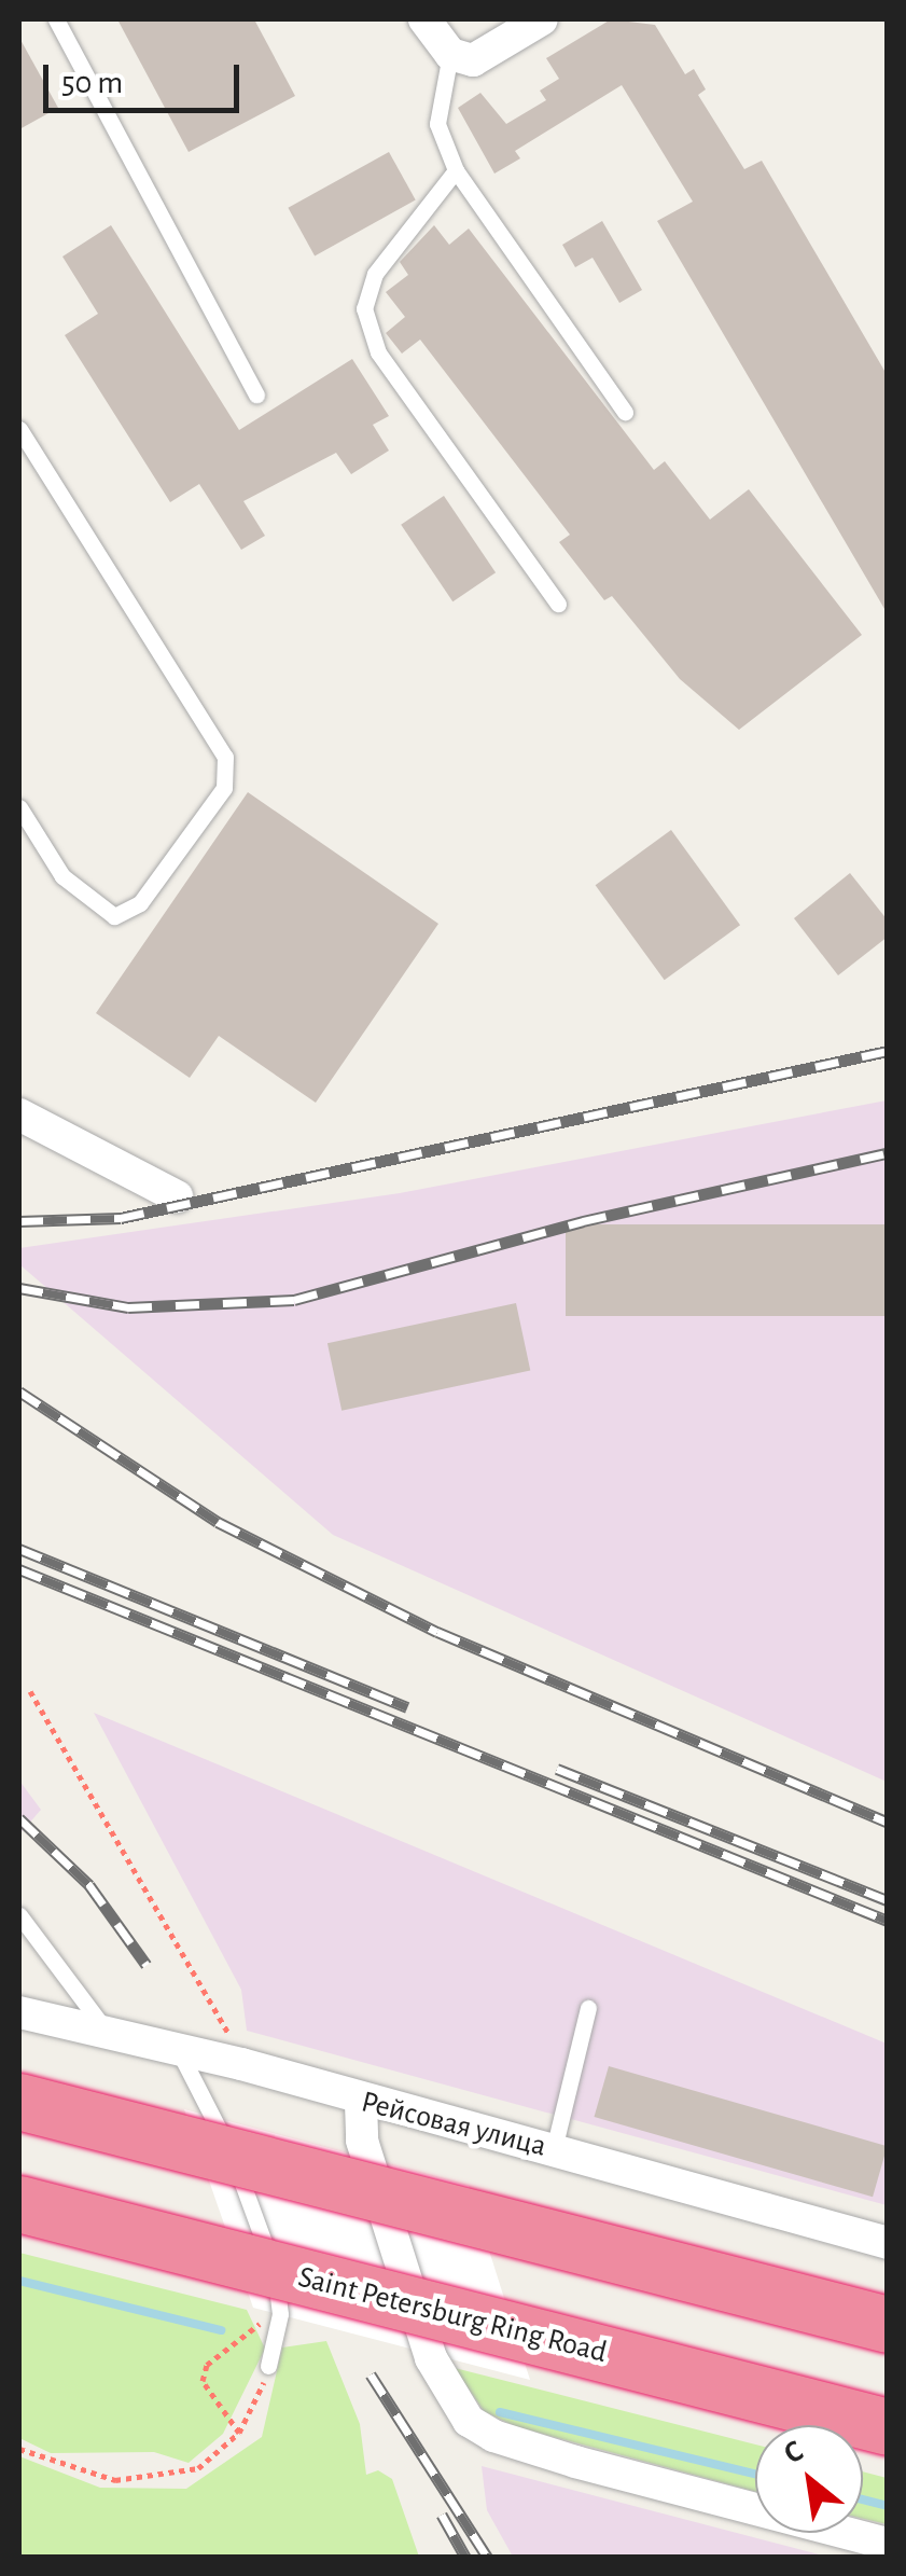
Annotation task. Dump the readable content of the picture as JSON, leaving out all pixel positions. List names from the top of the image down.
{
  "streets": {
    "highway": ["Saint Petersburg Ring Road"],
    "street": ["Рейсовая улица"]
  },
  "scale_bar": "50 m",
  "north": "top left"
}
